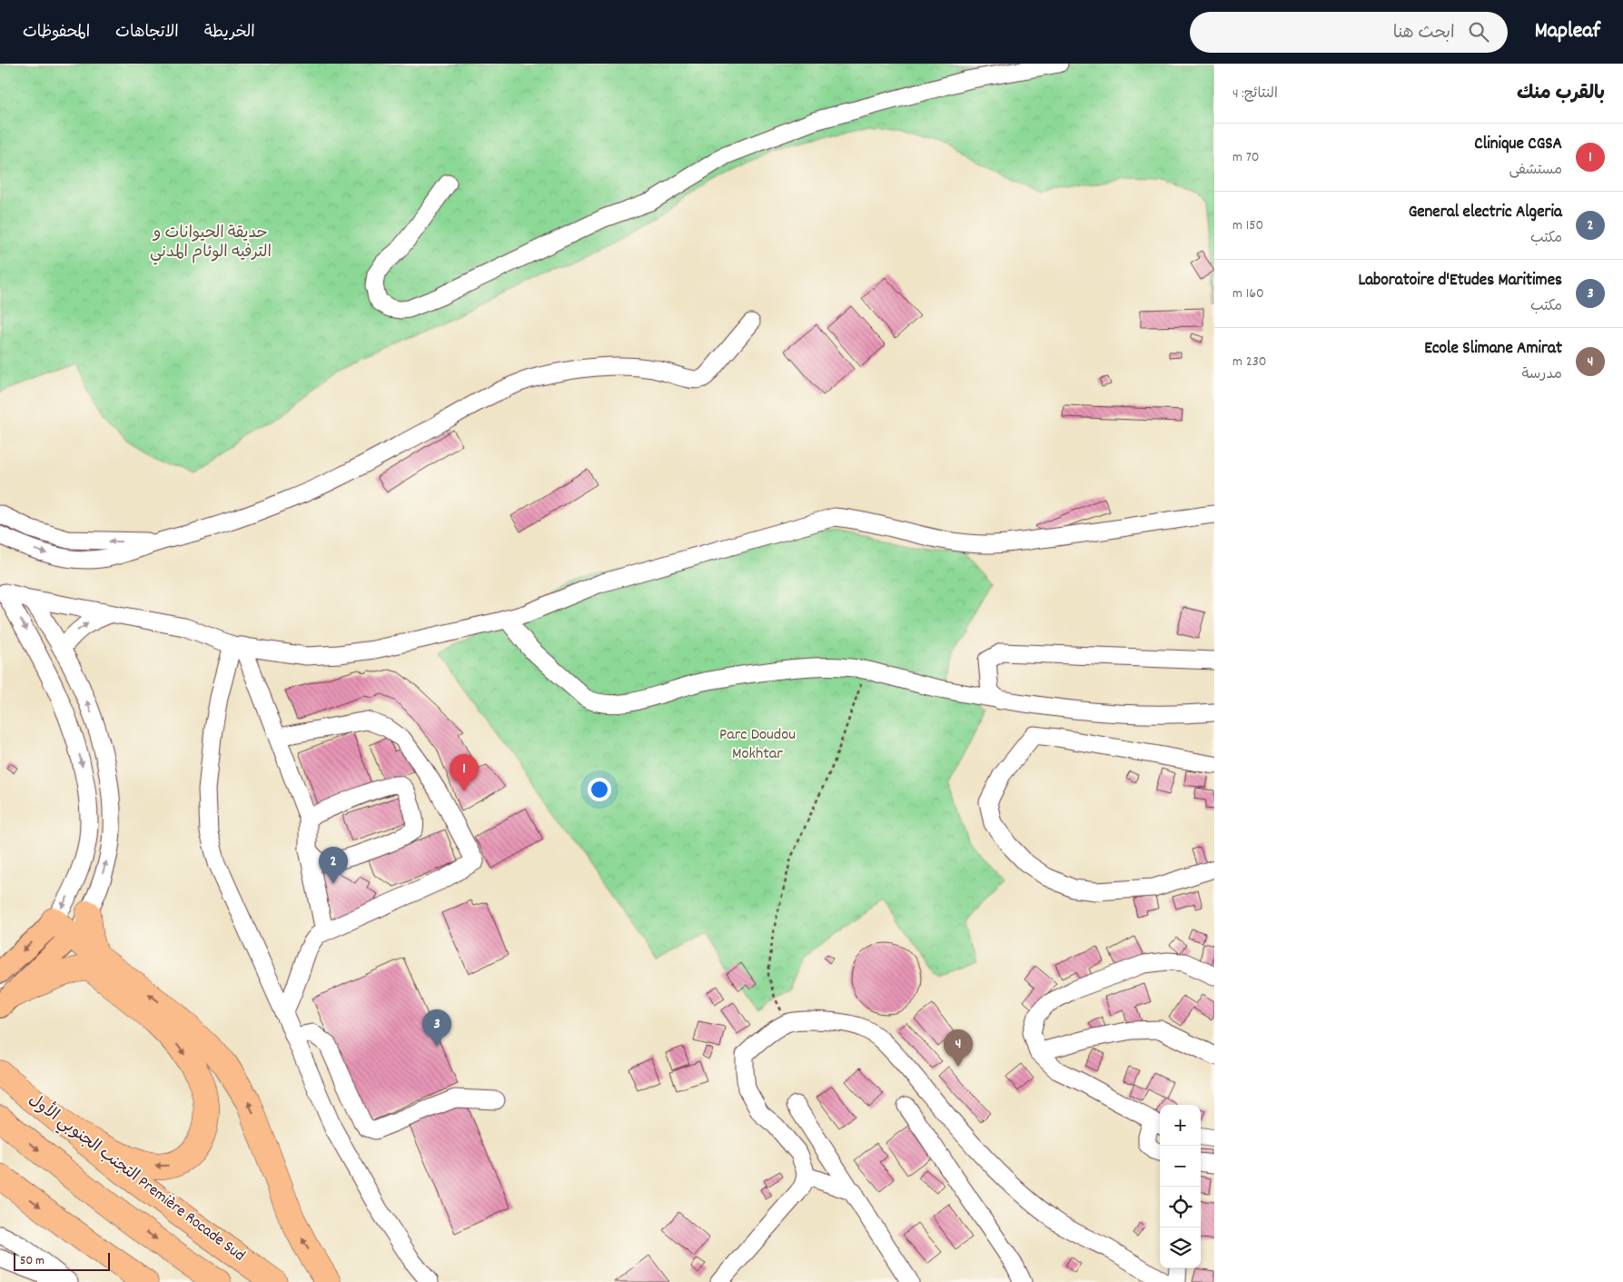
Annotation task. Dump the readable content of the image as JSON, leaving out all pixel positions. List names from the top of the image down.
{
  "streets": {
    "highway": ["التجنب الجنوبي الأول Première Rocade Sud"]
  },
  "parks": ["حديقة الحيوانات و الترفيه الوئام المدني", "Parc Doudou Mokhtar"],
  "scale_bar": "50 m",
  "page": {
    "header": "Mapleaf",
    "search": "ابحث هنا",
    "nav": ["الخريطة", "الاتجاهات", "المحفوظات"],
    "heading": ["بالقرب منك", "النتائج: 4"],
    "list": [
      {
        "mark": "1",
        "name": "Clinique CGSA",
        "note": "مستشفى",
        "value": "70 m"
      },
      {
        "mark": "2",
        "name": "General electric Algeria",
        "note": "مكتب",
        "value": "150 m"
      },
      {
        "mark": "3",
        "name": "Laboratoire d'Etudes Maritimes",
        "note": "مكتب",
        "value": "160 m"
      },
      {
        "mark": "4",
        "name": "Ecole Slimane Amirat",
        "note": "مدرسة",
        "value": "230 m"
      }
    ],
    "pins": [
      "1",
      "2",
      "3",
      "4"
    ],
    "map_buttons": ["+", "−"],
    "scale": "50 m"
  }
}
